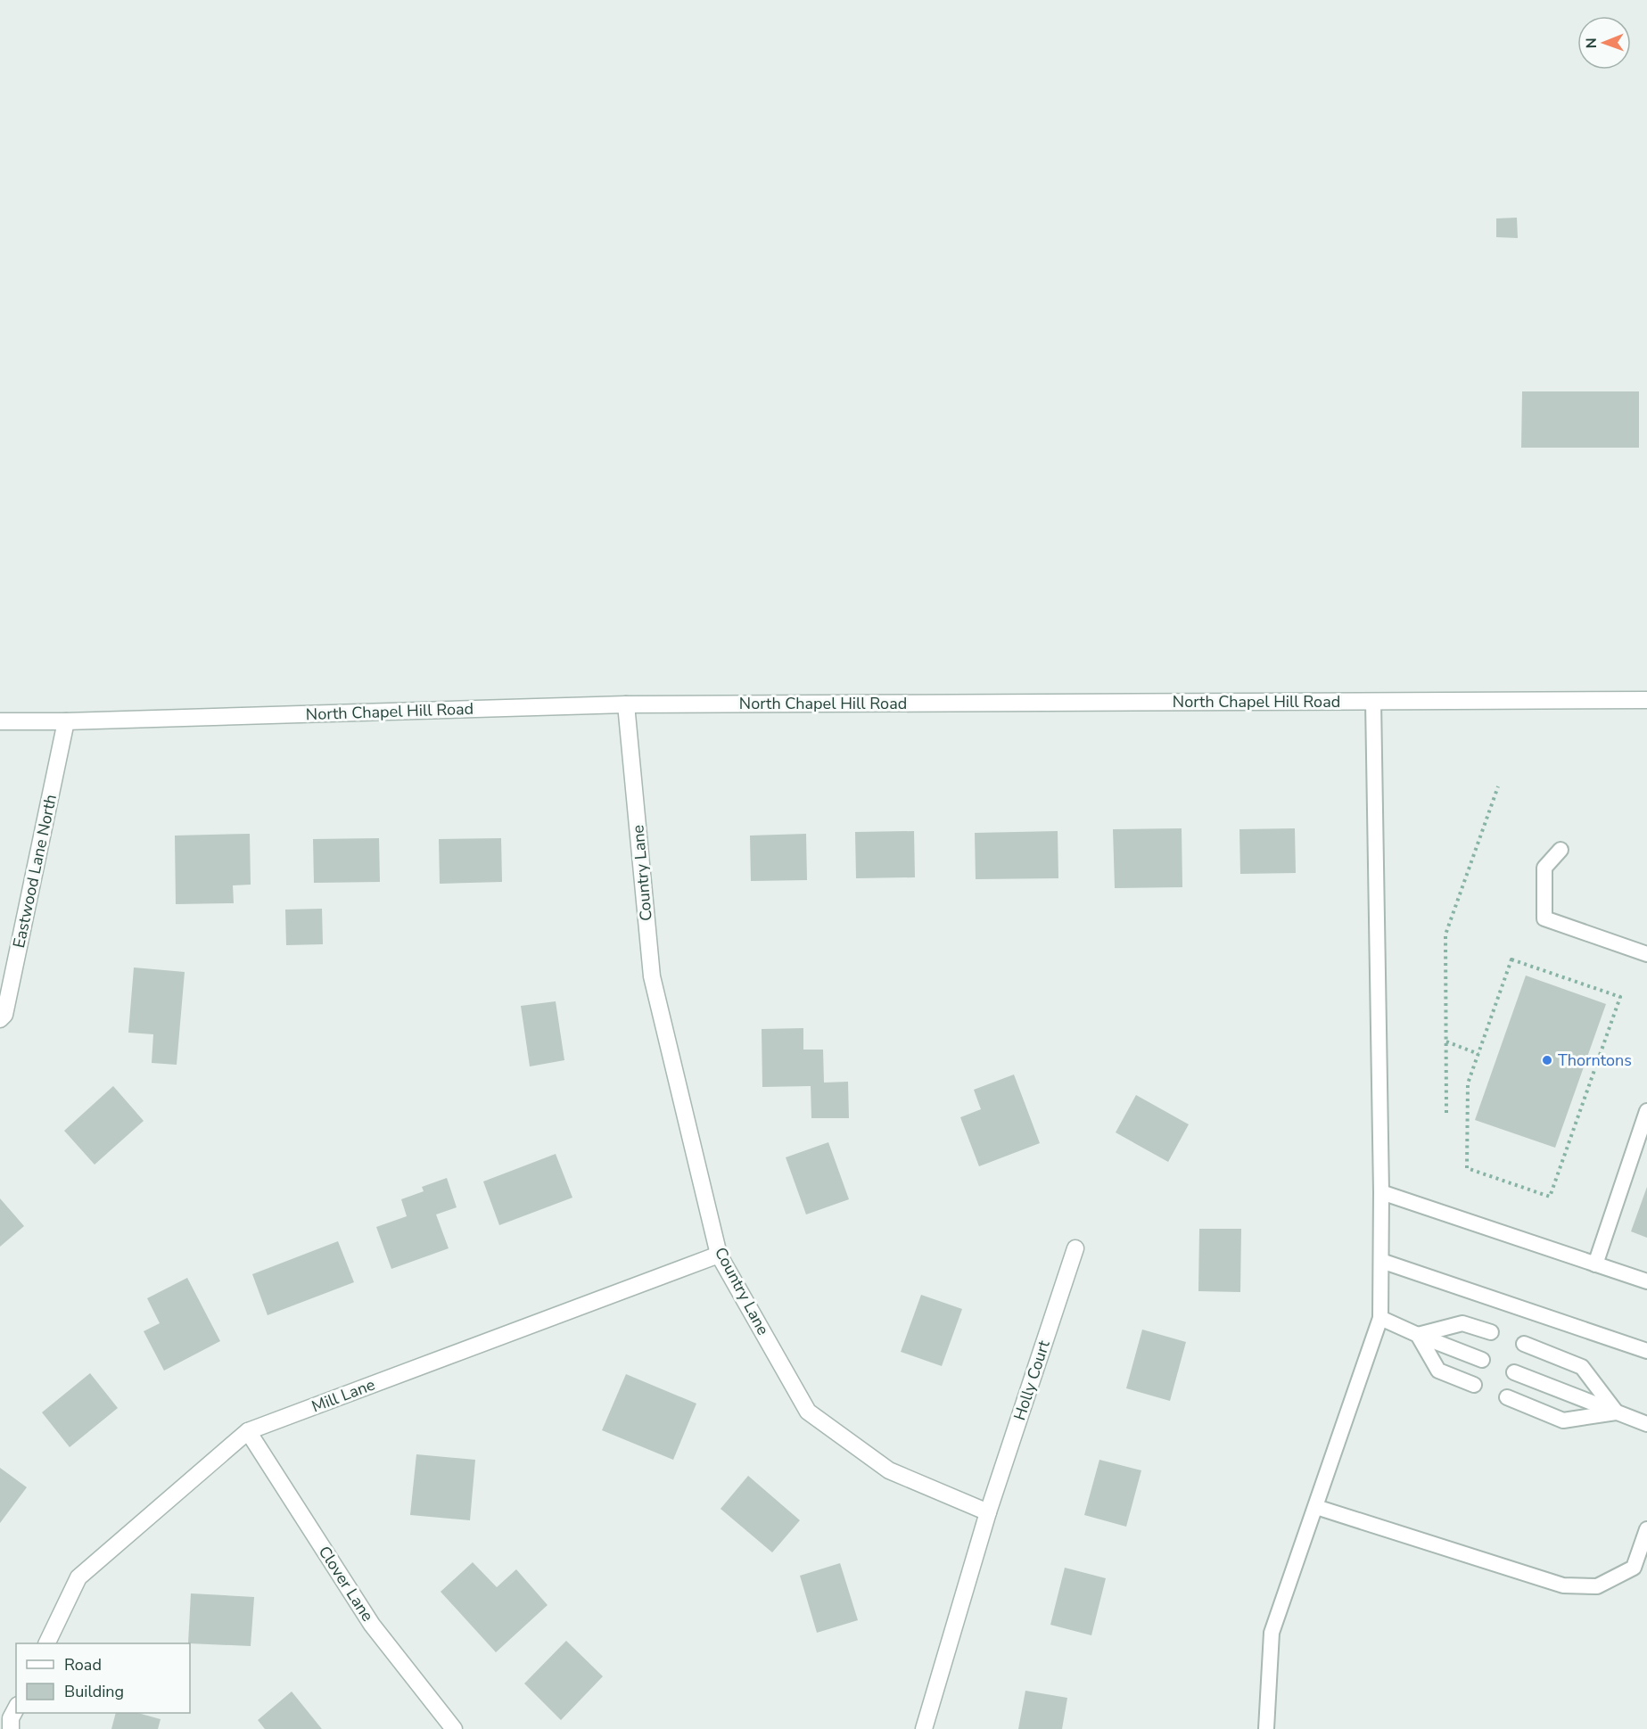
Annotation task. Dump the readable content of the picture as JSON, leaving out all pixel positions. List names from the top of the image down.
{
  "streets": {
    "street": [
      "North Chapel Hill Road",
      "Eastwood Lane North",
      "Country Lane",
      "Holly Court",
      "Mill Lane",
      "Clover Lane"
    ]
  },
  "crossings": [
    ["North Chapel Hill Road", "Eastwood Lane North"],
    ["North Chapel Hill Road", "Country Lane"],
    ["Country Lane", "Holly Court"],
    ["Country Lane", "Mill Lane"],
    ["Mill Lane", "Clover Lane"]
  ],
  "places": ["Thorntons"],
  "legend": ["Road", "Building"],
  "north": "left"
}
